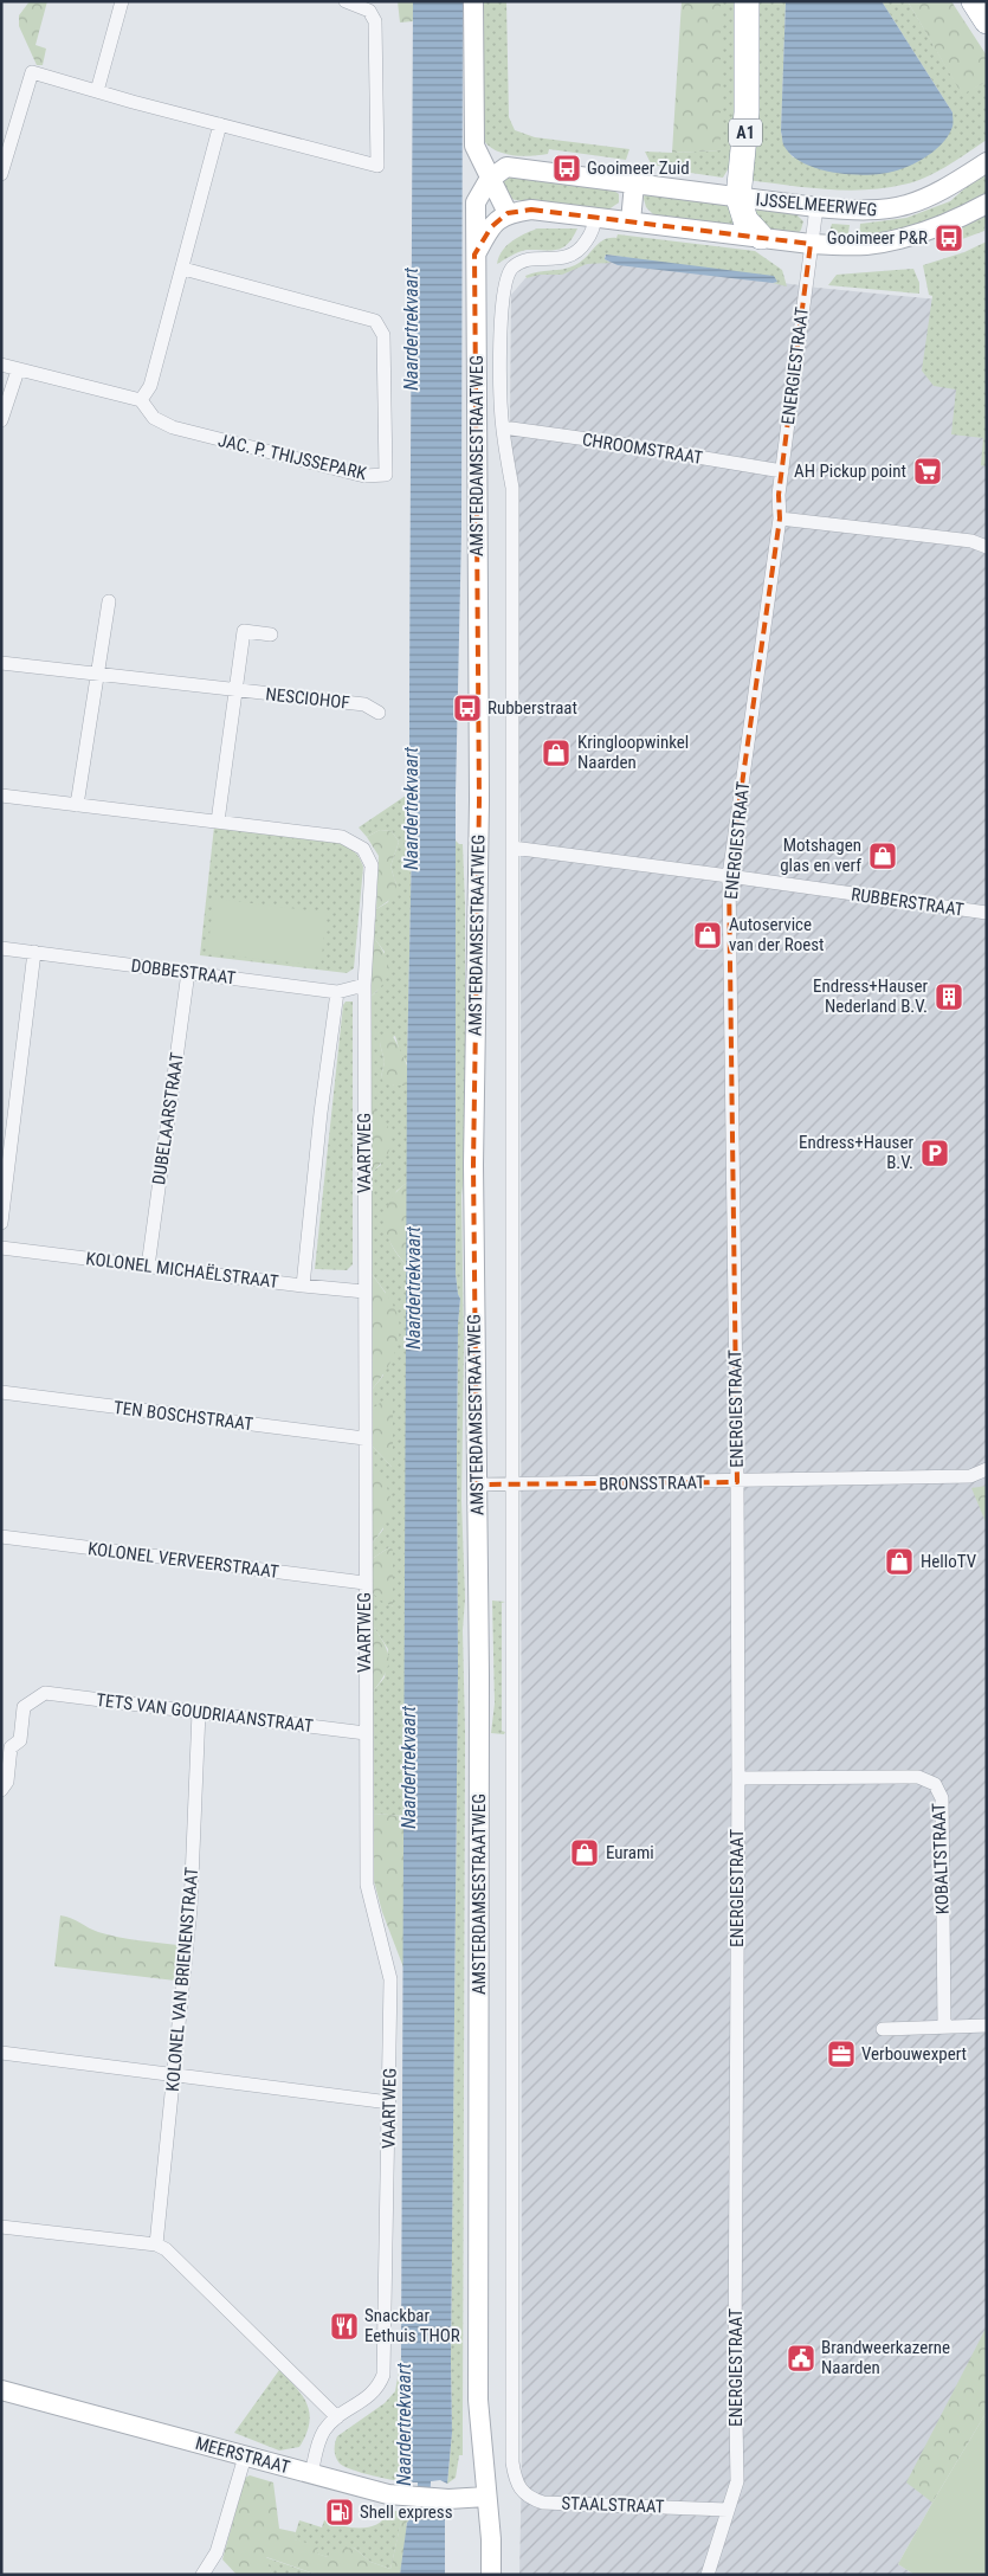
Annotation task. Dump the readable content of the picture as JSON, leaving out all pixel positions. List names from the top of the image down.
{
  "streets": {
    "highway": ["A1"],
    "street": [
      "IJSSELMEERWEG",
      "ENERGIESTRAAT",
      "CHROOMSTRAAT",
      "AMSTERDAMSESTRAATWEG",
      "JAC. P. THIJSSEPARK",
      "NESCIOHOF",
      "RUBBERSTRAAT",
      "DOBBESTRAAT",
      "DUBELAARSTRAAT",
      "VAARTWEG",
      "KOLONEL MICHAËLSTRAAT",
      "TEN BOSCHSTRAAT",
      "BRONSSTRAAT",
      "KOLONEL VERVEERSTRAAT",
      "TETS VAN GOUDRIAANSTRAAT",
      "KOBALTSTRAAT",
      "KOLONEL VAN BRIENENSTRAAT",
      "MEERSTRAAT",
      "STAALSTRAAT"
    ]
  },
  "crossings": [
    ["A1", "IJSSELMEERWEG"],
    ["IJSSELMEERWEG", "ENERGIESTRAAT"],
    ["IJSSELMEERWEG", "AMSTERDAMSESTRAATWEG"],
    ["ENERGIESTRAAT", "CHROOMSTRAAT"],
    ["ENERGIESTRAAT", "RUBBERSTRAAT"],
    ["ENERGIESTRAAT", "BRONSSTRAAT"],
    ["ENERGIESTRAAT", "KOBALTSTRAAT"],
    ["ENERGIESTRAAT", "STAALSTRAAT"],
    ["CHROOMSTRAAT", "AMSTERDAMSESTRAATWEG"],
    ["AMSTERDAMSESTRAATWEG", "RUBBERSTRAAT"],
    ["AMSTERDAMSESTRAATWEG", "BRONSSTRAAT"],
    ["AMSTERDAMSESTRAATWEG", "MEERSTRAAT"],
    ["AMSTERDAMSESTRAATWEG", "STAALSTRAAT"],
    ["DOBBESTRAAT", "DUBELAARSTRAAT"],
    ["DOBBESTRAAT", "VAARTWEG"],
    ["DUBELAARSTRAAT", "KOLONEL MICHAËLSTRAAT"],
    ["VAARTWEG", "KOLONEL MICHAËLSTRAAT"],
    ["VAARTWEG", "TEN BOSCHSTRAAT"],
    ["VAARTWEG", "KOLONEL VERVEERSTRAAT"],
    ["VAARTWEG", "TETS VAN GOUDRIAANSTRAAT"],
    ["TETS VAN GOUDRIAANSTRAAT", "KOLONEL VAN BRIENENSTRAAT"]
  ],
  "water": ["Naardertrekvaart"],
  "places": {
    "bus stop": ["Gooimeer Zuid", "Gooimeer P&R", "Rubberstraat"],
    "supermarket": ["AH Pickup point"],
    "shop": [
      "Kringloopwinkel Naarden",
      "Motshagen glas en verf",
      "Autoservice van der Roest",
      "HelloTV",
      "Eurami"
    ],
    "building": ["Endress+Hauser Nederland B.V."],
    "parking": ["Endress+Hauser B.V."],
    "office": ["Verbouwexpert"],
    "restaurant": ["Snackbar Eethuis THOR"],
    "public building": ["Brandweerkazerne Naarden"],
    "fuel station": ["Shell express"]
  }
}
